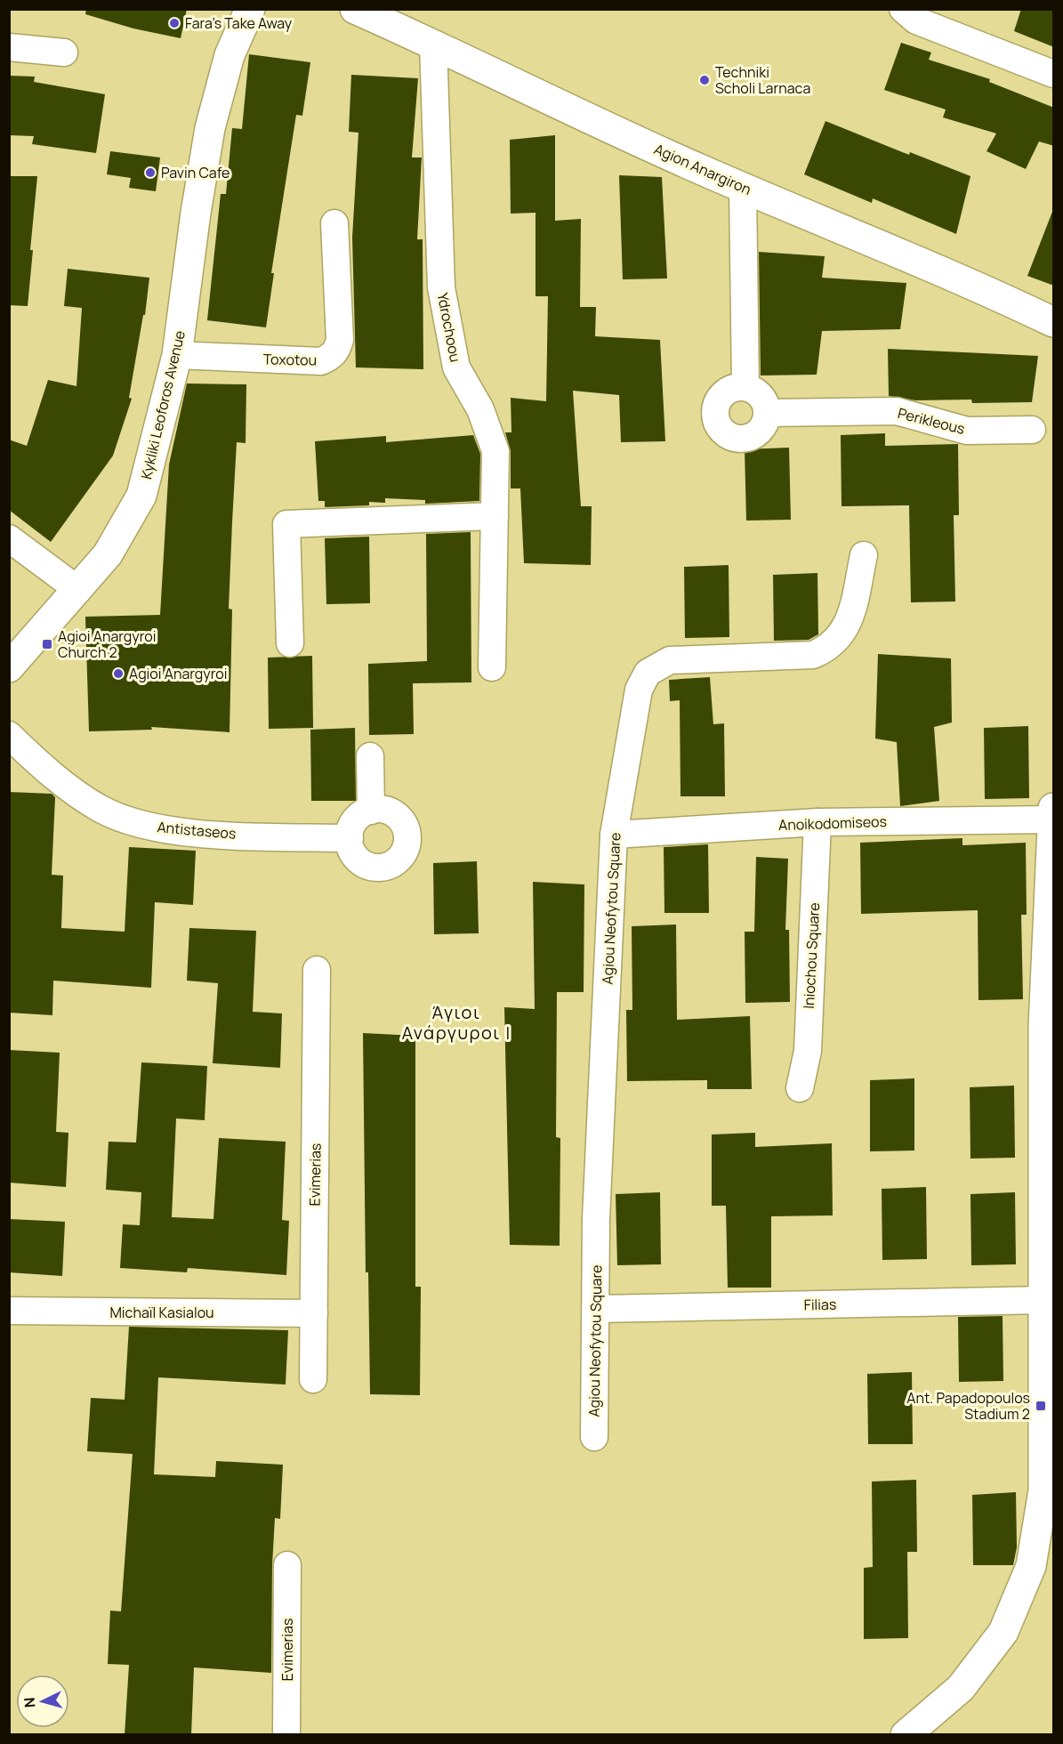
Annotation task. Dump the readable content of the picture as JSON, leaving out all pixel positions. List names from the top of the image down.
{
  "streets": {
    "street": [
      "Agion Anargiron",
      "Ydrochoou",
      "Toxotou",
      "Kykliki Leoforos Avenue",
      "Perikleous",
      "Anoikodomiseos",
      "Antistaseos",
      "Agiou Neofytou Square",
      "Iniochou Square",
      "Evimerias",
      "Filias",
      "Michaïl Kasialou"
    ]
  },
  "crossings": [
    ["Agion Anargiron", "Ydrochoou"],
    ["Toxotou", "Kykliki Leoforos Avenue"],
    ["Anoikodomiseos", "Agiou Neofytou Square"],
    ["Anoikodomiseos", "Iniochou Square"],
    ["Agiou Neofytou Square", "Filias"],
    ["Evimerias", "Michaïl Kasialou"]
  ],
  "districts": ["Άγιοι Ανάργυροι Ι"],
  "places": {
    "other": [
      "Fara's Take Away",
      "Techniki Scholi Larnaca",
      "Pavin Cafe",
      "Agioi Anargyroi"
    ],
    "transit": ["Agioi Anargyroi Church 2", "Ant. Papadopoulos Stadium 2"]
  },
  "north": "left"
}
